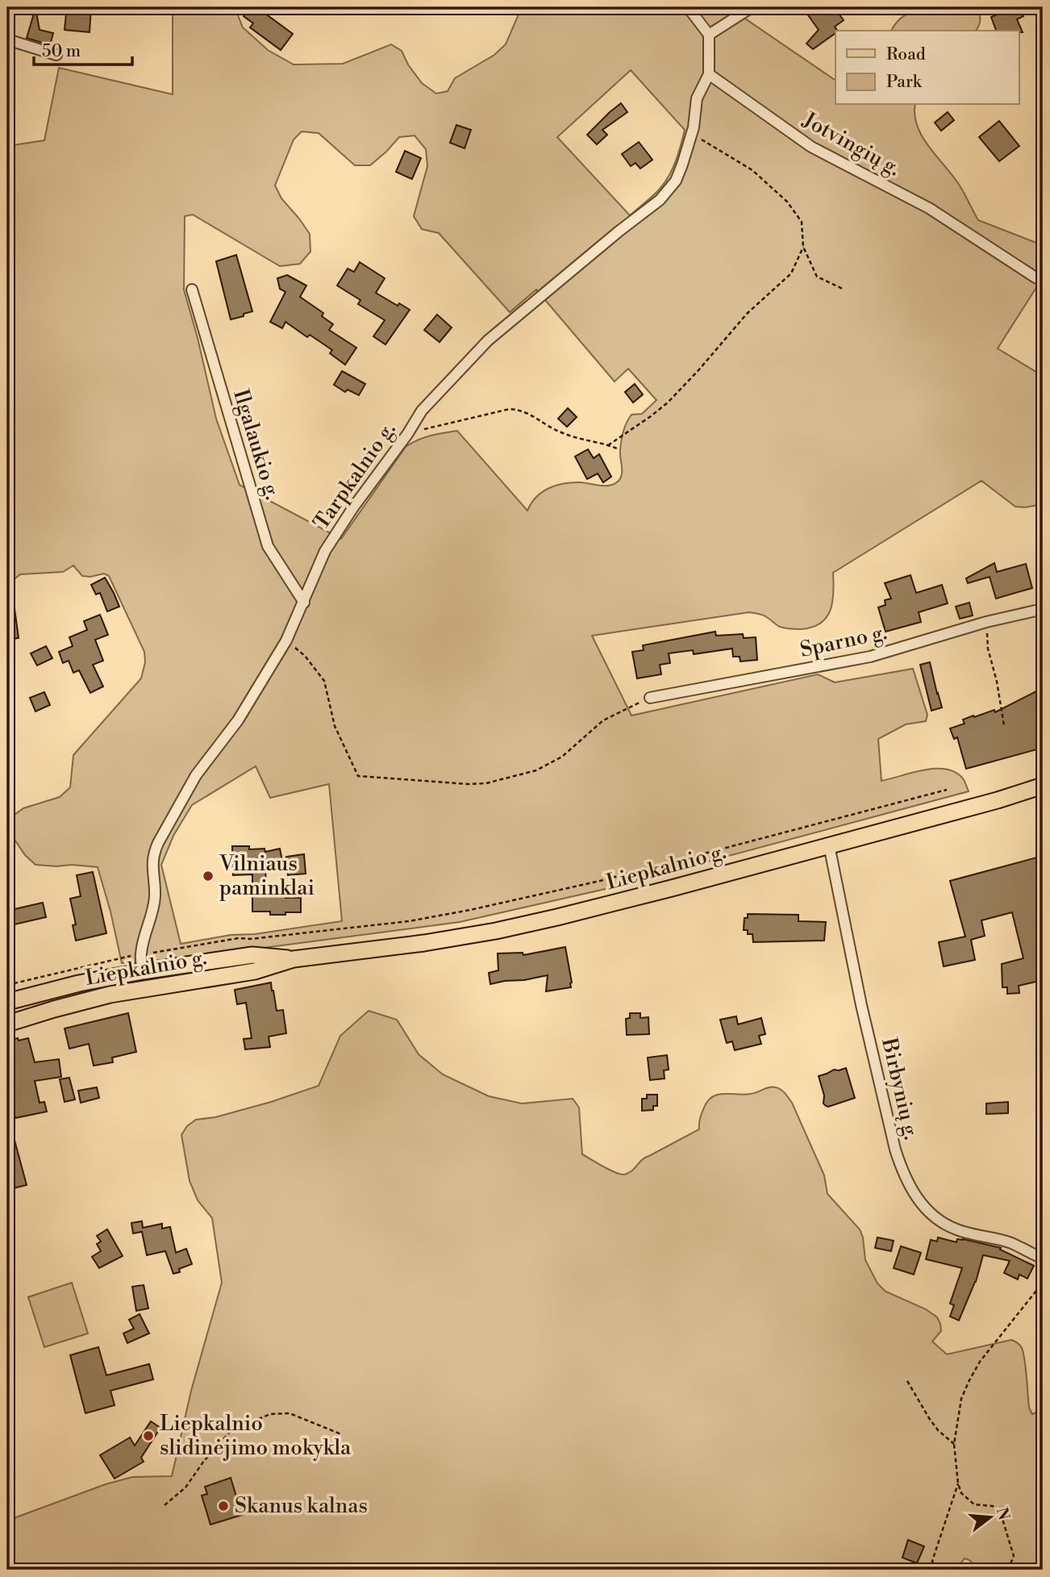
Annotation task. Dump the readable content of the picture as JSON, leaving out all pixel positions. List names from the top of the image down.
{
  "streets": {
    "main road": ["Liepkalnio g."],
    "street": [
      "Jotvingių g.",
      "Ilgalaukio g.",
      "Tarpkalnio g.",
      "Sparno g.",
      "Birbynių g."
    ]
  },
  "crossings": [
    ["Jotvingių g.", "Tarpkalnio g."],
    ["Ilgalaukio g.", "Tarpkalnio g."],
    ["Tarpkalnio g.", "Liepkalnio g."],
    ["Liepkalnio g.", "Birbynių g."]
  ],
  "places": ["Vilniaus paminklai", "Liepkalnio slidinėjimo mokykla", "Skanus kalnas"],
  "legend": ["Road", "Park"],
  "scale_bar": "50 m",
  "north": "right"
}
